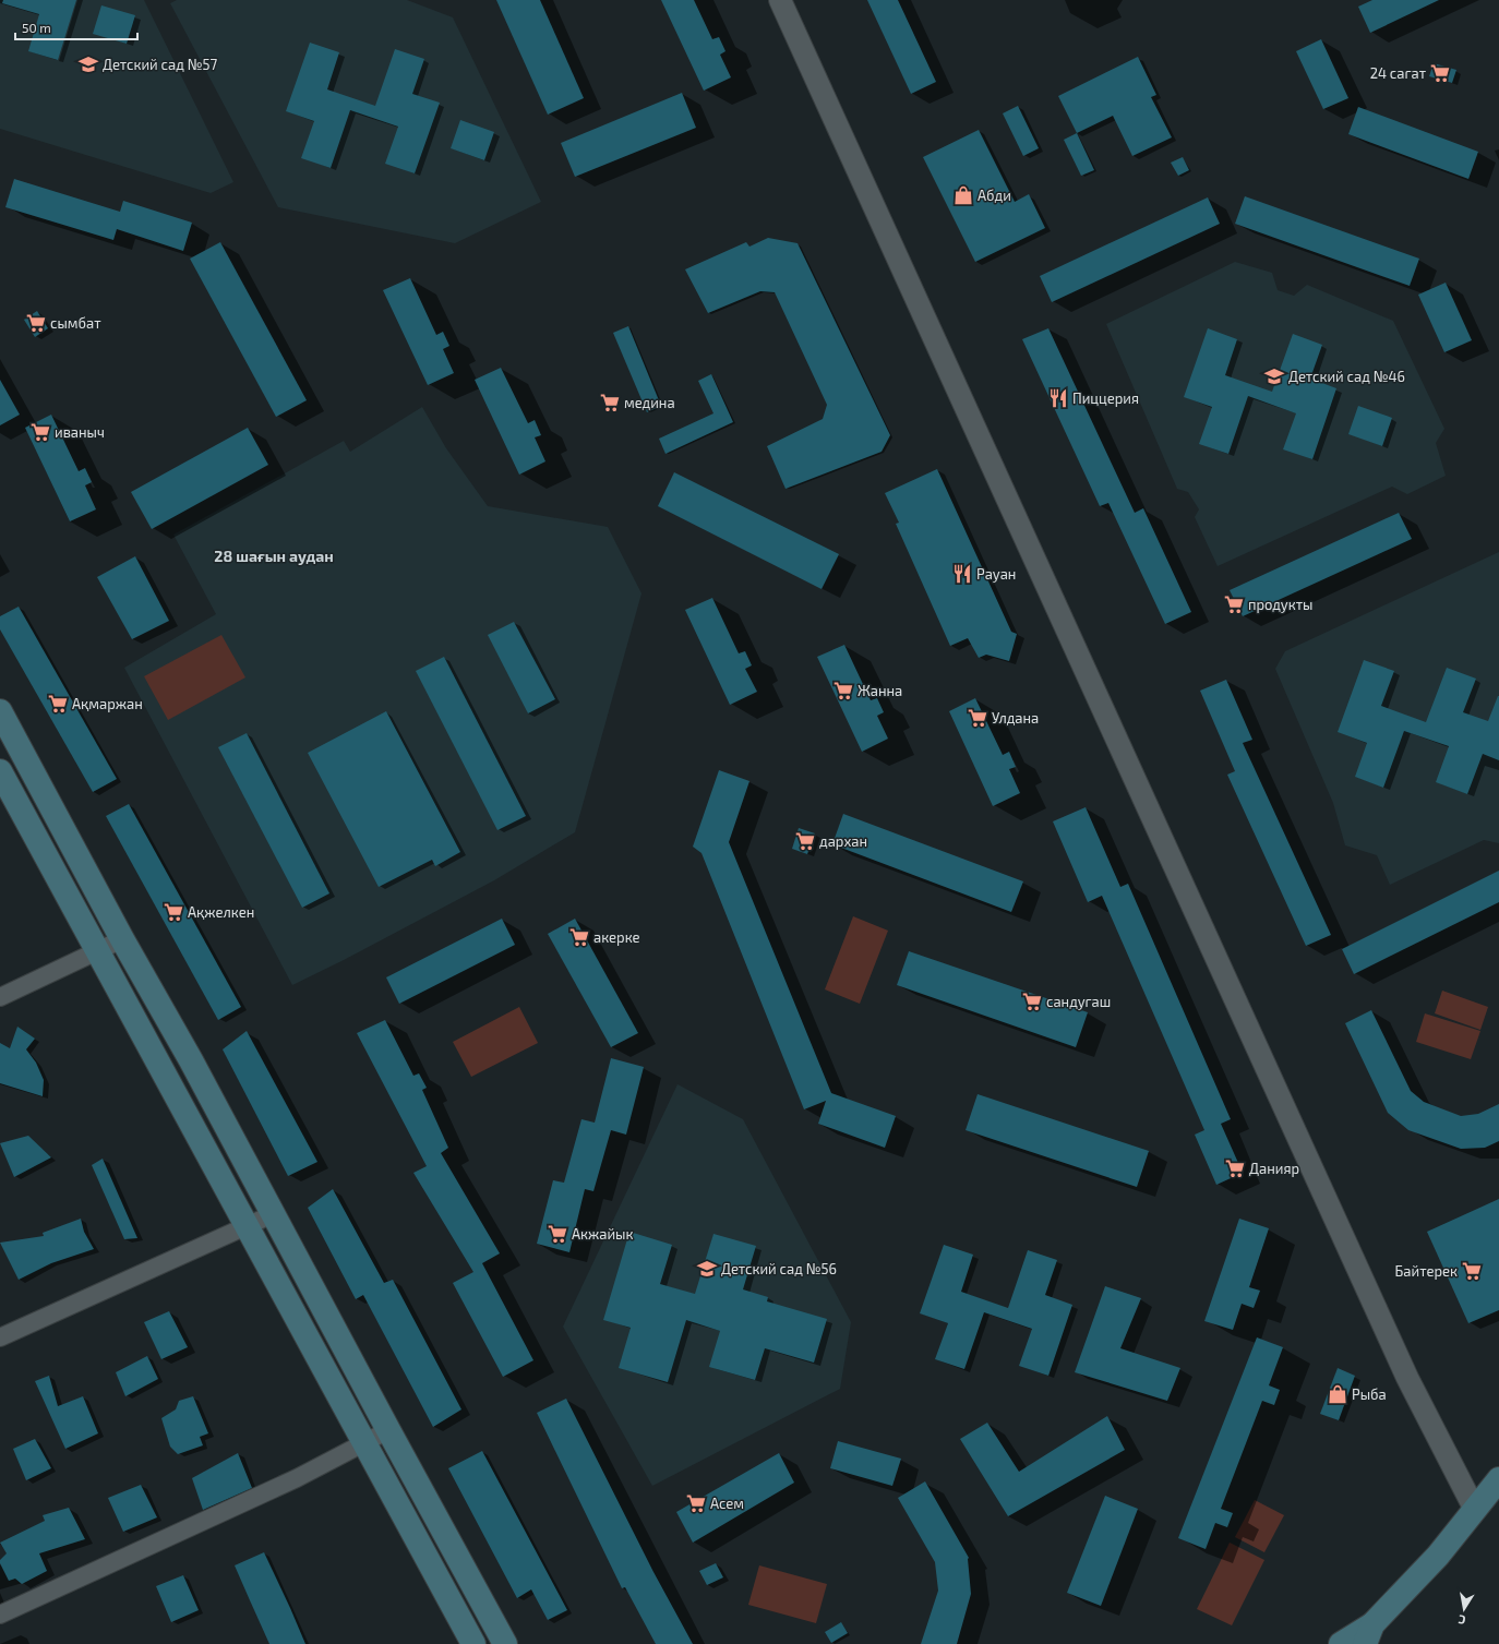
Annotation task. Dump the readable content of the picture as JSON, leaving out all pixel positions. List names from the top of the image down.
{
  "districts": ["28 шағын аудан"],
  "places": {
    "school or university": ["Детский сад №57", "Детский сад №46", "Детский сад №56"],
    "supermarket": [
      "24 сагат",
      "сымбат",
      "медина",
      "иваныч",
      "продукты",
      "Жанна",
      "Ақмаржан",
      "Улдана",
      "дархан",
      "Ақжелкен",
      "акерке",
      "сандугаш",
      "Данияр",
      "Акжайык",
      "Байтерек",
      "Асем"
    ],
    "shop": ["Абди", "Рыба"],
    "restaurant": ["Пиццерия", "Рауан"]
  },
  "scale_bar": "50 m",
  "north": "bottom"
}
